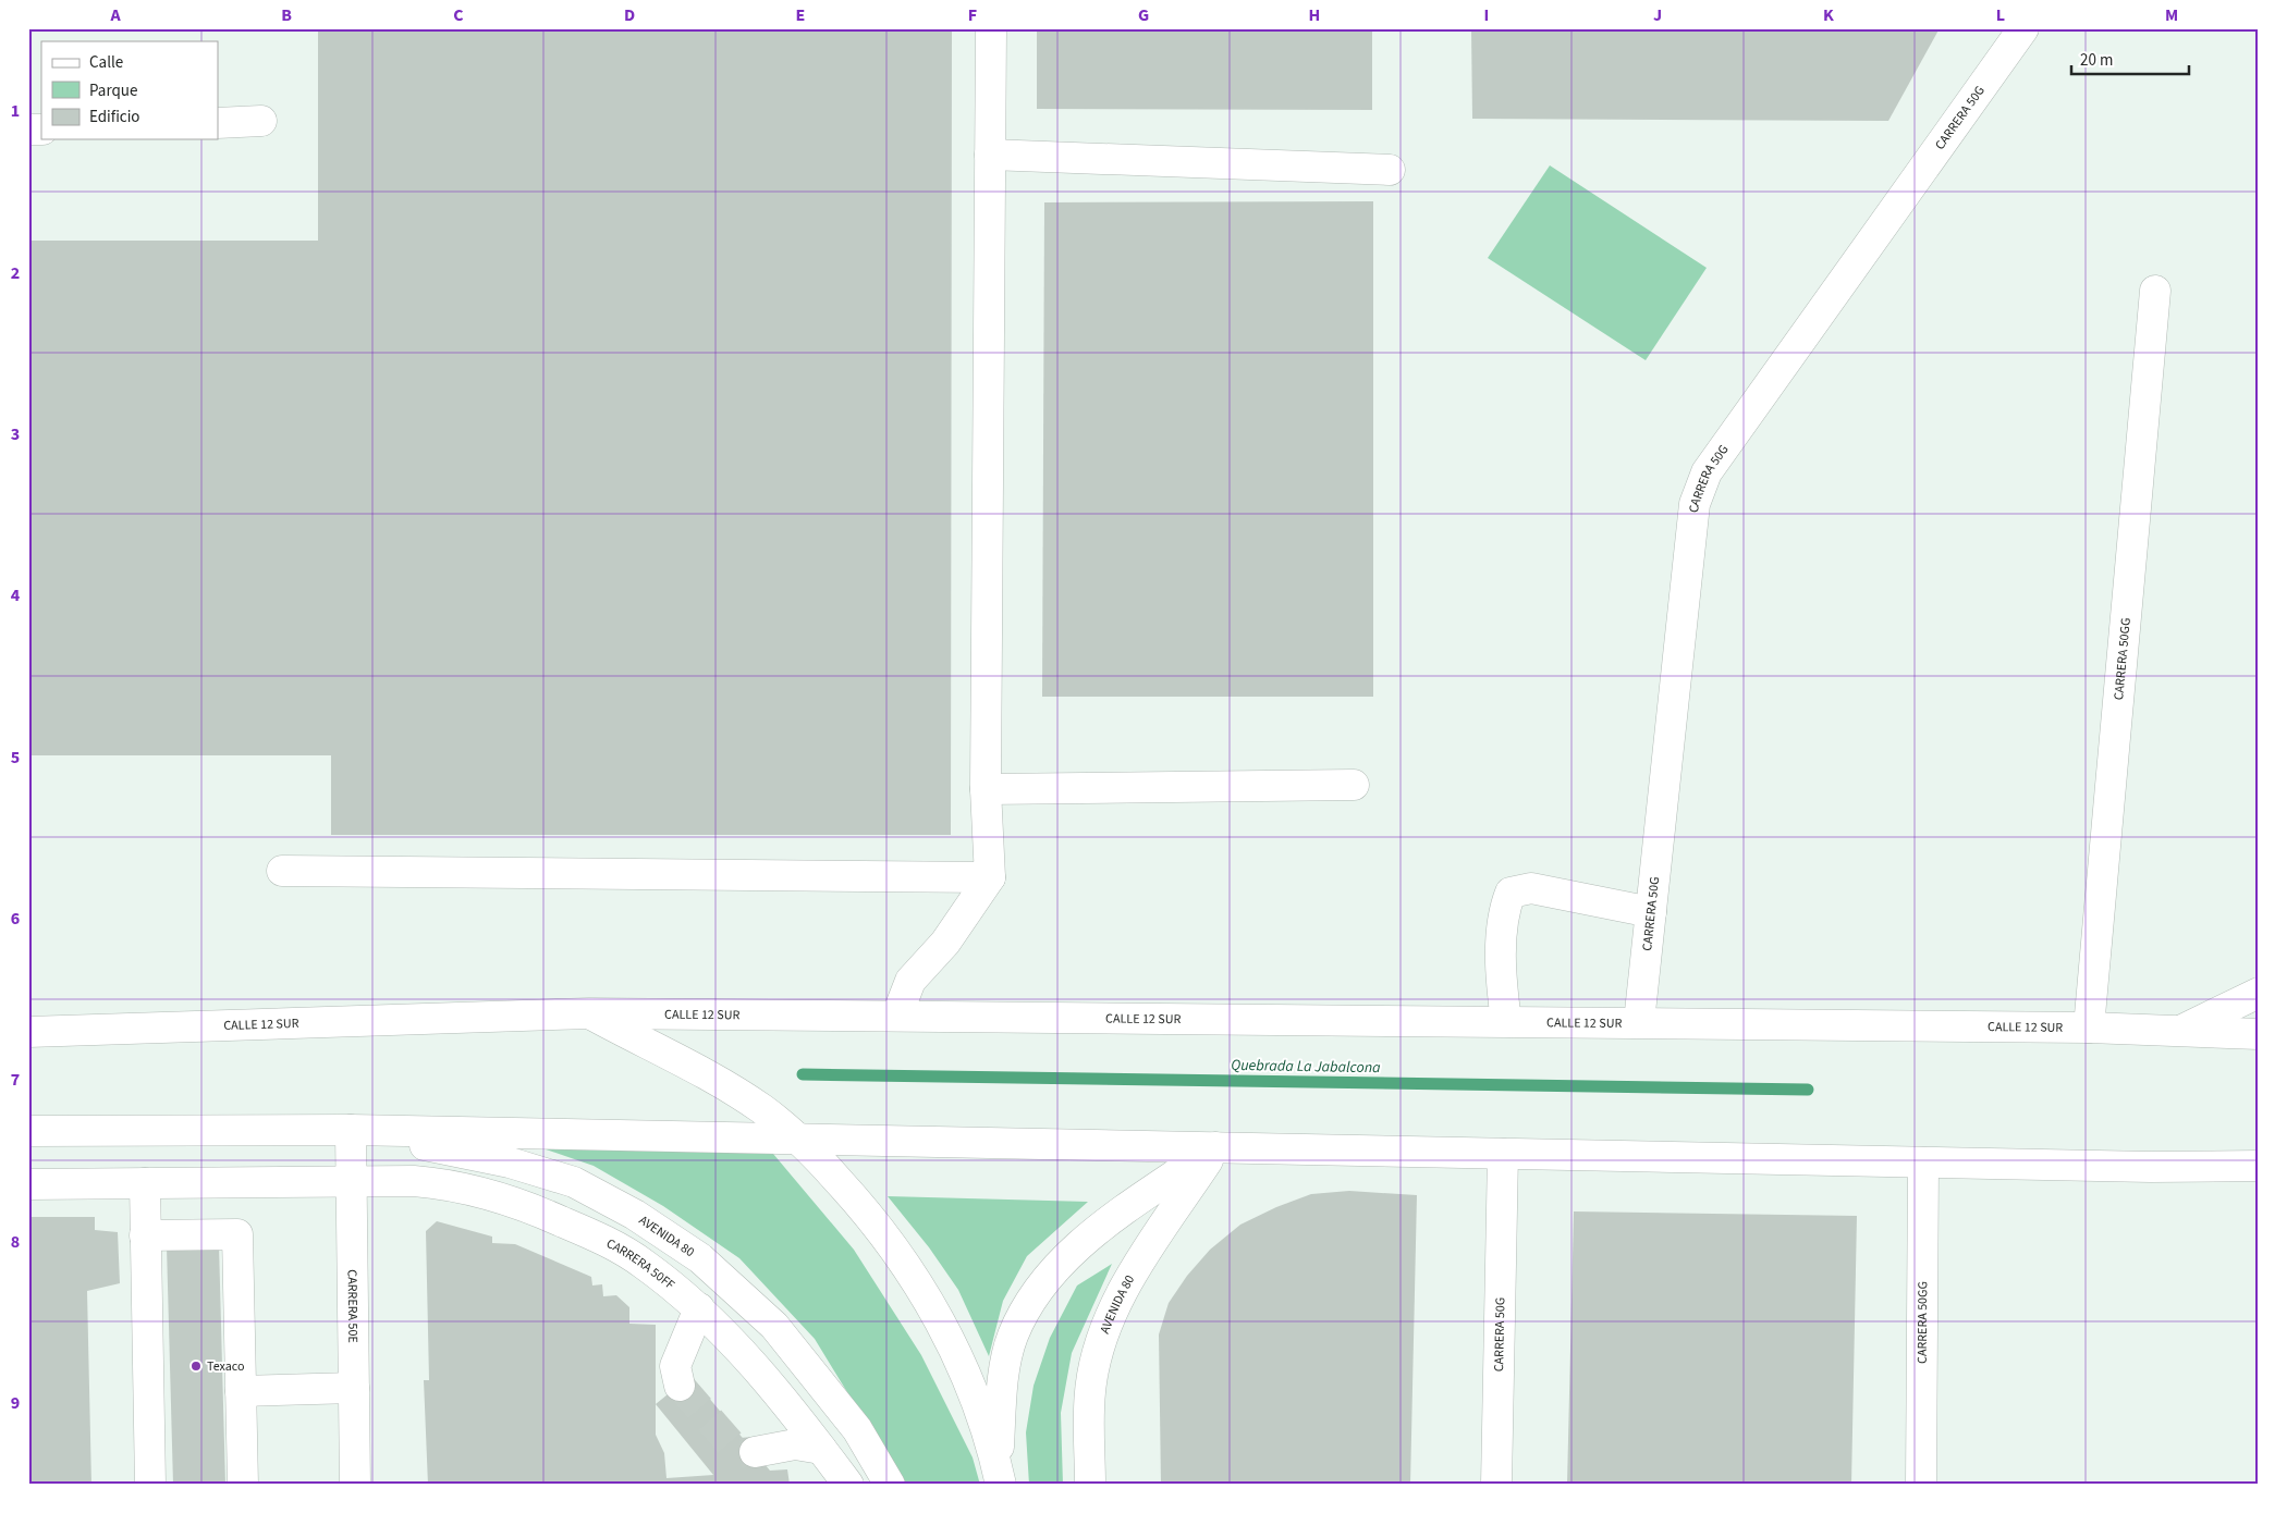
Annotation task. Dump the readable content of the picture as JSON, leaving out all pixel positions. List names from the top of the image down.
{
  "streets": {
    "main road": [
      "CARRERA 50G",
      "CARRERA 50GG",
      "CALLE 12 SUR",
      "AVENIDA 80",
      "CARRERA 50FF",
      "CARRERA 50E"
    ]
  },
  "crossings": [
    ["CARRERA 50G", "CALLE 12 SUR"],
    ["CARRERA 50GG", "CALLE 12 SUR"],
    ["AVENIDA 80", "CARRERA 50E"],
    ["CARRERA 50FF", "CARRERA 50E"]
  ],
  "water": ["Quebrada La Jabalcona"],
  "places": ["Texaco"],
  "legend": ["Calle", "Parque", "Edificio"],
  "scale_bar": "20 m",
  "grid": {
    "columns": [
      "A",
      "B",
      "C",
      "D",
      "E",
      "F",
      "G",
      "H",
      "I",
      "J",
      "K",
      "L",
      "M"
    ],
    "rows": [
      "1",
      "2",
      "3",
      "4",
      "5",
      "6",
      "7",
      "8",
      "9"
    ]
  }
}
